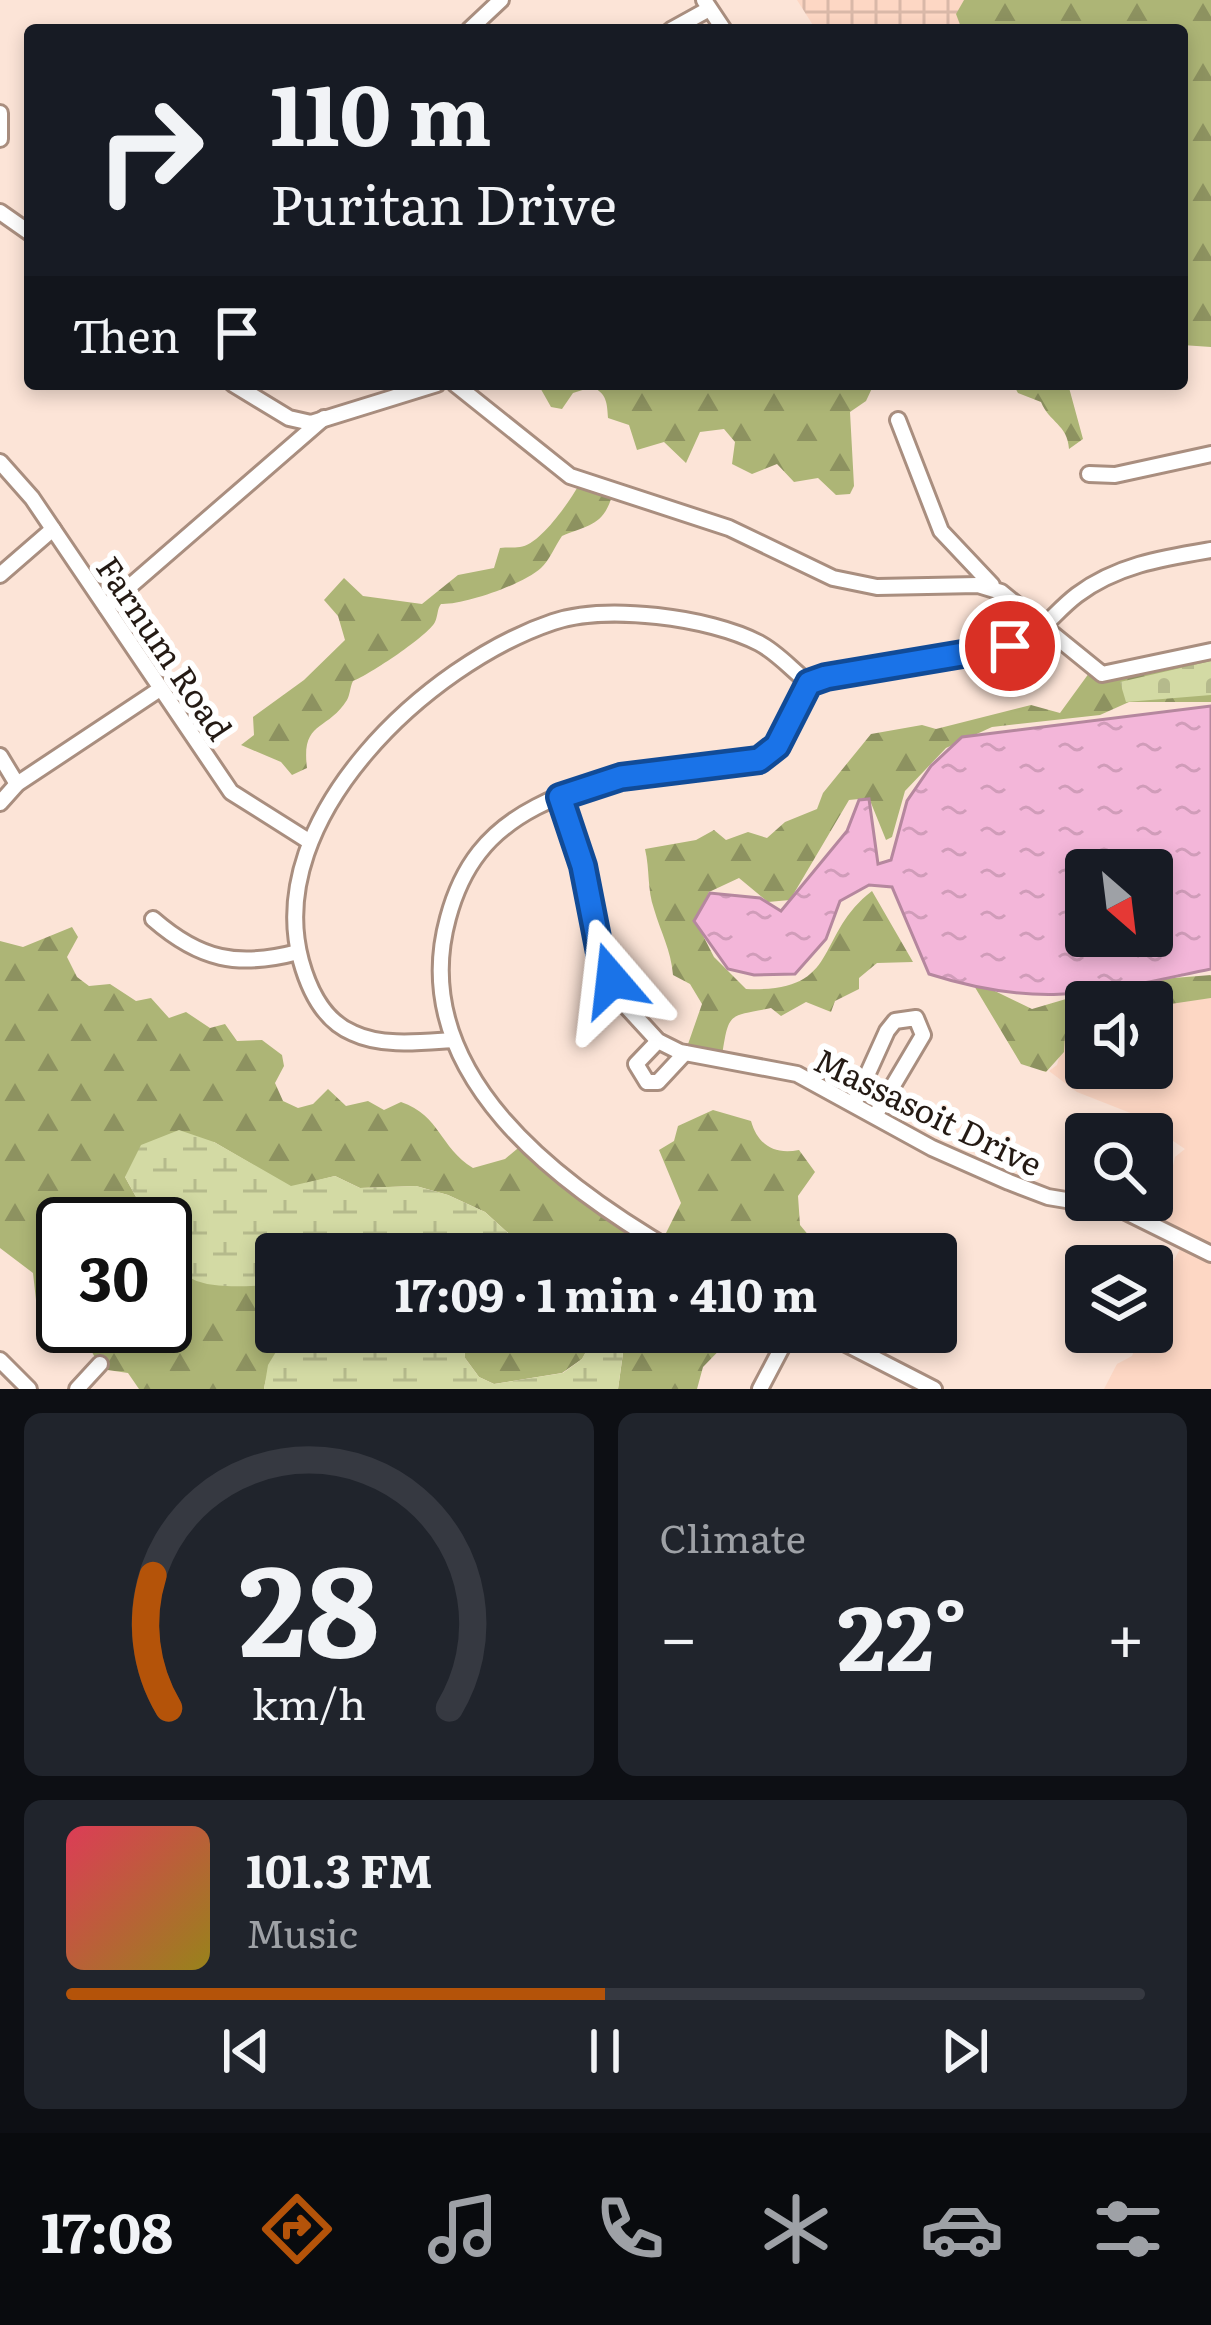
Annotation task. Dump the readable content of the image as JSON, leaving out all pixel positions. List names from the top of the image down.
{
  "streets": {
    "street": ["Farnum Road", "Massasoit Drive"]
  },
  "north": "bottom right",
  "page": {
    "turn": ["110 m", "Puritan Drive"],
    "then": "Then",
    "limit": "30",
    "trip": "17:09 · 1 min · 410 m",
    "tile": "Climate",
    "heat": ["−", "22°", "+"],
    "song": ["101.3 FM", "Music"],
    "tabs": "17:08",
    "gauge": ["28", "km/h"]
  }
}
